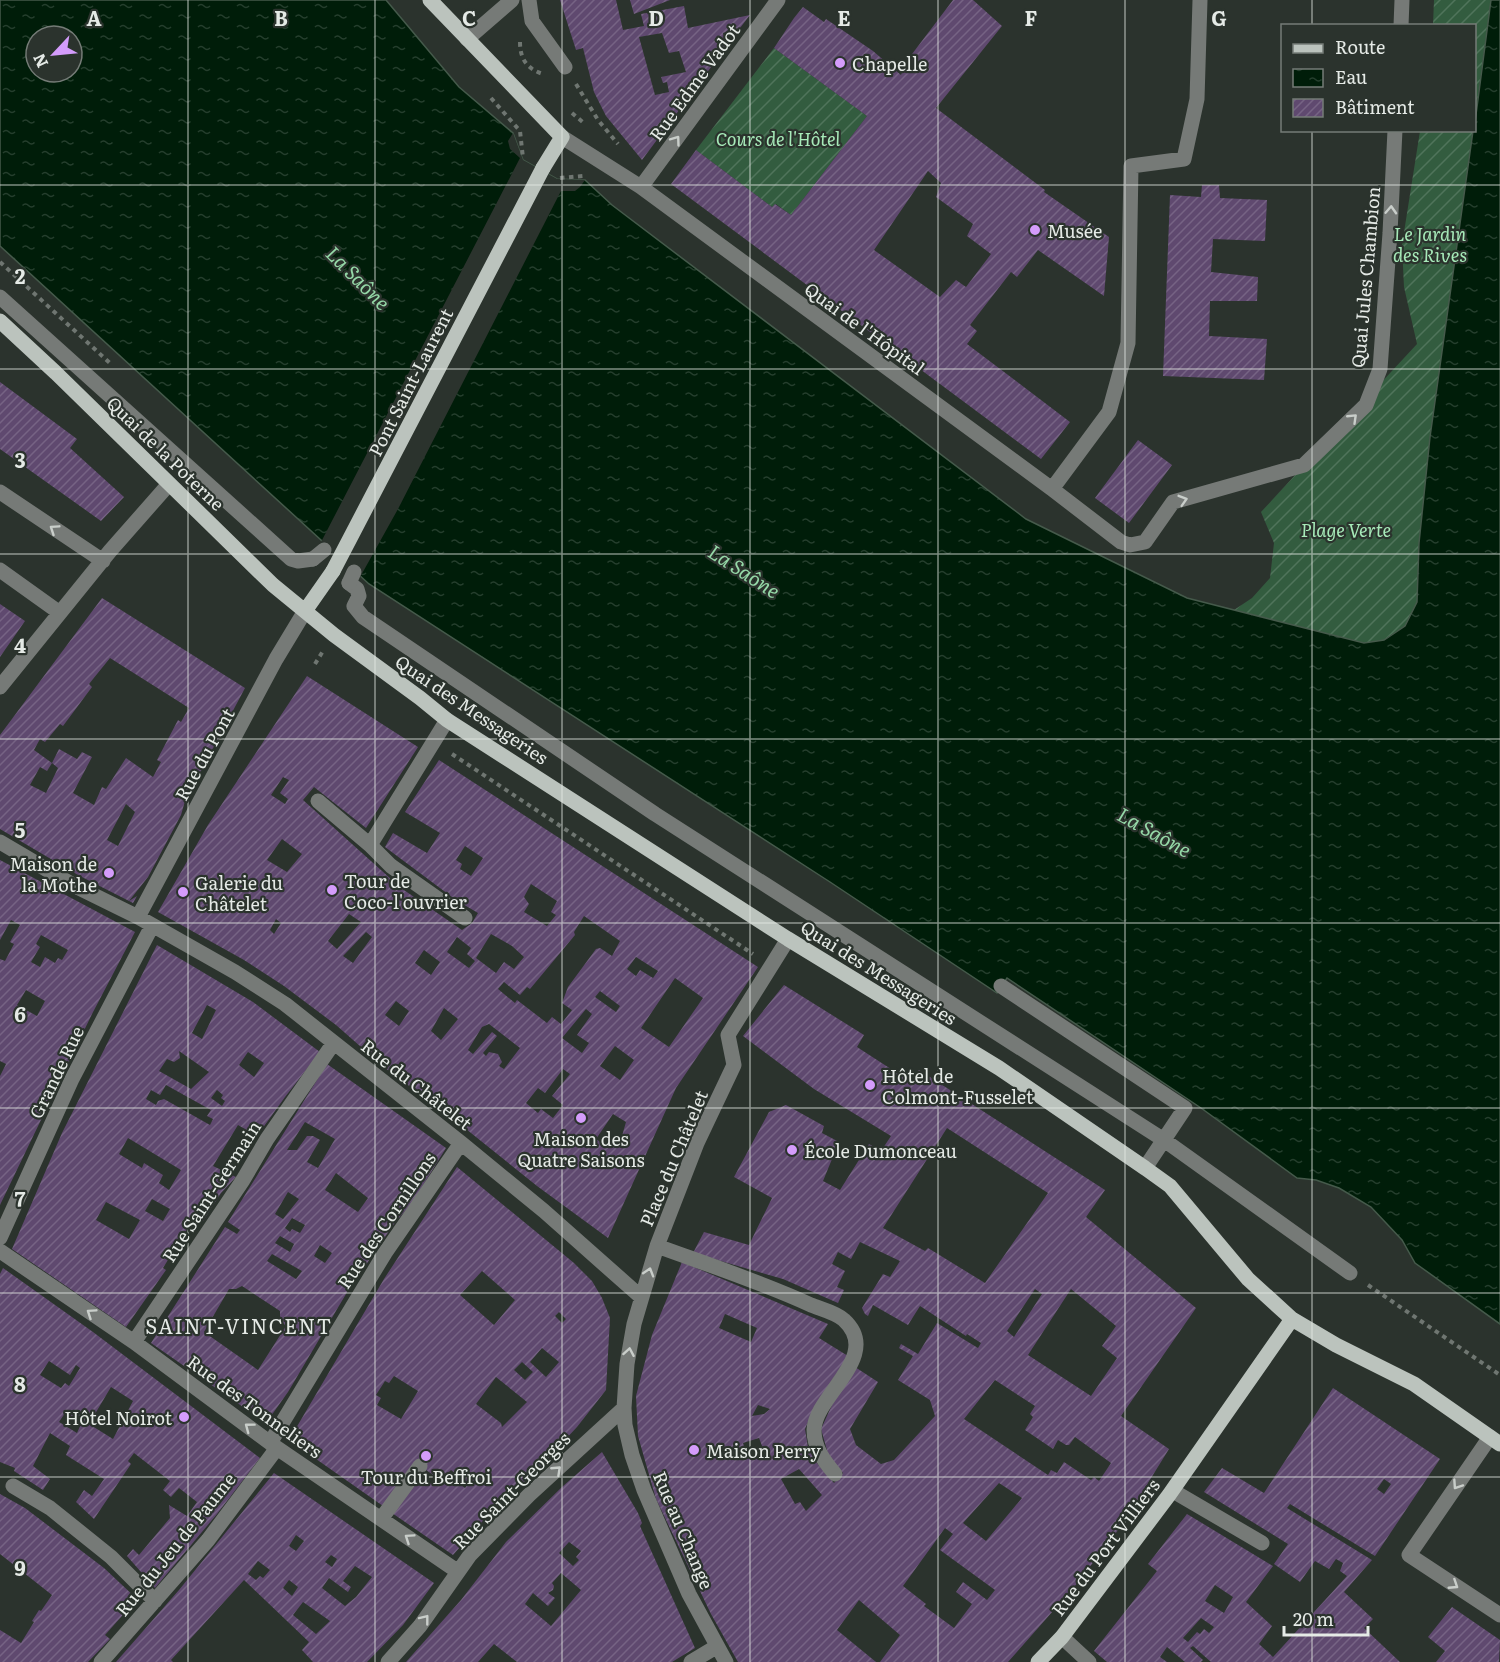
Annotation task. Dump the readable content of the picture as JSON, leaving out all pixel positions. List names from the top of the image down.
{
  "streets": {
    "main road": [
      "Pont Saint-Laurent",
      "Quai de la Poterne",
      "Quai des Messageries",
      "Rue du Port Villiers"
    ],
    "street": [
      "Rue Edme Vadot",
      "Quai Jules Chambion",
      "Quai de l'Hôpital",
      "Rue du Pont",
      "Grande Rue",
      "Rue du Châtelet",
      "Place du Châtelet",
      "Rue Saint-Germain",
      "Rue des Cornillons",
      "Rue des Tonneliers",
      "Rue Saint-Georges",
      "Rue au Change",
      "Rue du Jeu de Paume"
    ]
  },
  "crossings": [
    ["Rue Edme Vadot", "Quai de l'Hôpital"],
    ["Quai Jules Chambion", "Quai de l'Hôpital"],
    ["Quai de l'Hôpital", "Pont Saint-Laurent"],
    ["Pont Saint-Laurent", "Quai de la Poterne"],
    ["Pont Saint-Laurent", "Quai des Messageries"],
    ["Pont Saint-Laurent", "Rue du Pont"],
    ["Quai de la Poterne", "Quai des Messageries"],
    ["Quai de la Poterne", "Rue du Pont"],
    ["Quai des Messageries", "Rue du Pont"],
    ["Quai des Messageries", "Place du Châtelet"],
    ["Quai des Messageries", "Rue du Port Villiers"],
    ["Rue du Pont", "Rue du Châtelet"],
    ["Grande Rue", "Rue du Châtelet"],
    ["Rue du Châtelet", "Place du Châtelet"],
    ["Rue du Châtelet", "Rue Saint-Germain"],
    ["Rue du Châtelet", "Rue des Cornillons"],
    ["Place du Châtelet", "Rue Saint-Georges"],
    ["Place du Châtelet", "Rue au Change"],
    ["Rue Saint-Germain", "Rue des Tonneliers"],
    ["Rue des Cornillons", "Rue des Tonneliers"],
    ["Rue des Cornillons", "Rue du Jeu de Paume"],
    ["Rue des Tonneliers", "Rue Saint-Georges"],
    ["Rue des Tonneliers", "Rue du Jeu de Paume"],
    ["Rue Saint-Georges", "Rue au Change"]
  ],
  "one_way": [
    "Rue Edme Vadot",
    "Quai Jules Chambion",
    "Rue des Tonneliers",
    "Rue Saint-Georges"
  ],
  "districts": ["SAINT-VINCENT"],
  "water": ["La Saône"],
  "parks": ["Cours de l'Hôtel", "Le Jardin des Rives", "Plage Verte"],
  "places": [
    "Chapelle",
    "Musée",
    "Maison de la Mothe",
    "Tour de Coco-l'ouvrier",
    "Galerie du Châtelet",
    "Hôtel de Colmont-Fusselet",
    "Maison des Quatre Saisons",
    "École Dumonceau",
    "Hôtel Noirot",
    "Maison Perry",
    "Tour du Beffroi"
  ],
  "legend": ["Route", "Eau", "Bâtiment"],
  "scale_bar": "20 m",
  "north": "bottom left",
  "grid": {
    "columns": [
      "A",
      "B",
      "C",
      "D",
      "E",
      "F",
      "G"
    ],
    "rows": [
      "2",
      "3",
      "4",
      "5",
      "6",
      "7",
      "8",
      "9"
    ]
  }
}
